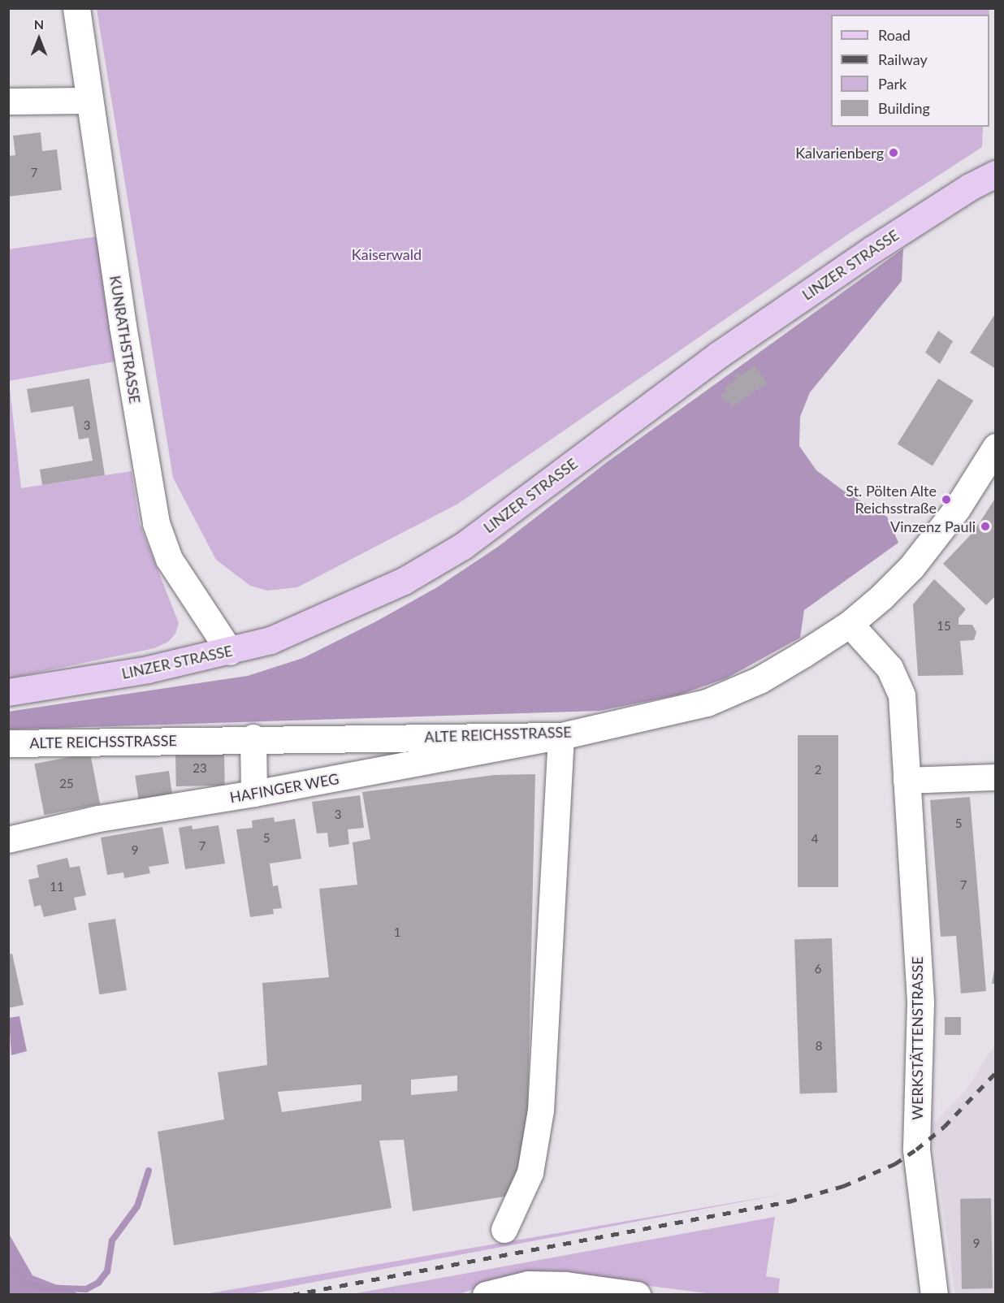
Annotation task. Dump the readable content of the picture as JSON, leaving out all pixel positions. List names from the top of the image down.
{
  "streets": {
    "main road": ["LINZER STRASSE"],
    "street": [
      "KUNRATHSTRASSE",
      "ALTE REICHSSTRASSE",
      "HAFINGER WEG",
      "WERKSTÄTTENSTRASSE"
    ]
  },
  "crossings": [
    ["LINZER STRASSE", "KUNRATHSTRASSE"],
    ["ALTE REICHSSTRASSE", "HAFINGER WEG"],
    ["ALTE REICHSSTRASSE", "WERKSTÄTTENSTRASSE"]
  ],
  "parks": ["Kaiserwald"],
  "places": ["Kalvarienberg", "St. Pölten Alte Reichsstraße", "Vinzenz Pauli"],
  "house_numbers": [
    "7",
    "3",
    "15",
    "23",
    "2",
    "25",
    "3",
    "5",
    "5",
    "4",
    "7",
    "9",
    "7",
    "11",
    "1",
    "6",
    "8",
    "9"
  ],
  "legend": [
    "Road",
    "Railway",
    "Park",
    "Building"
  ],
  "north": "top"
}
